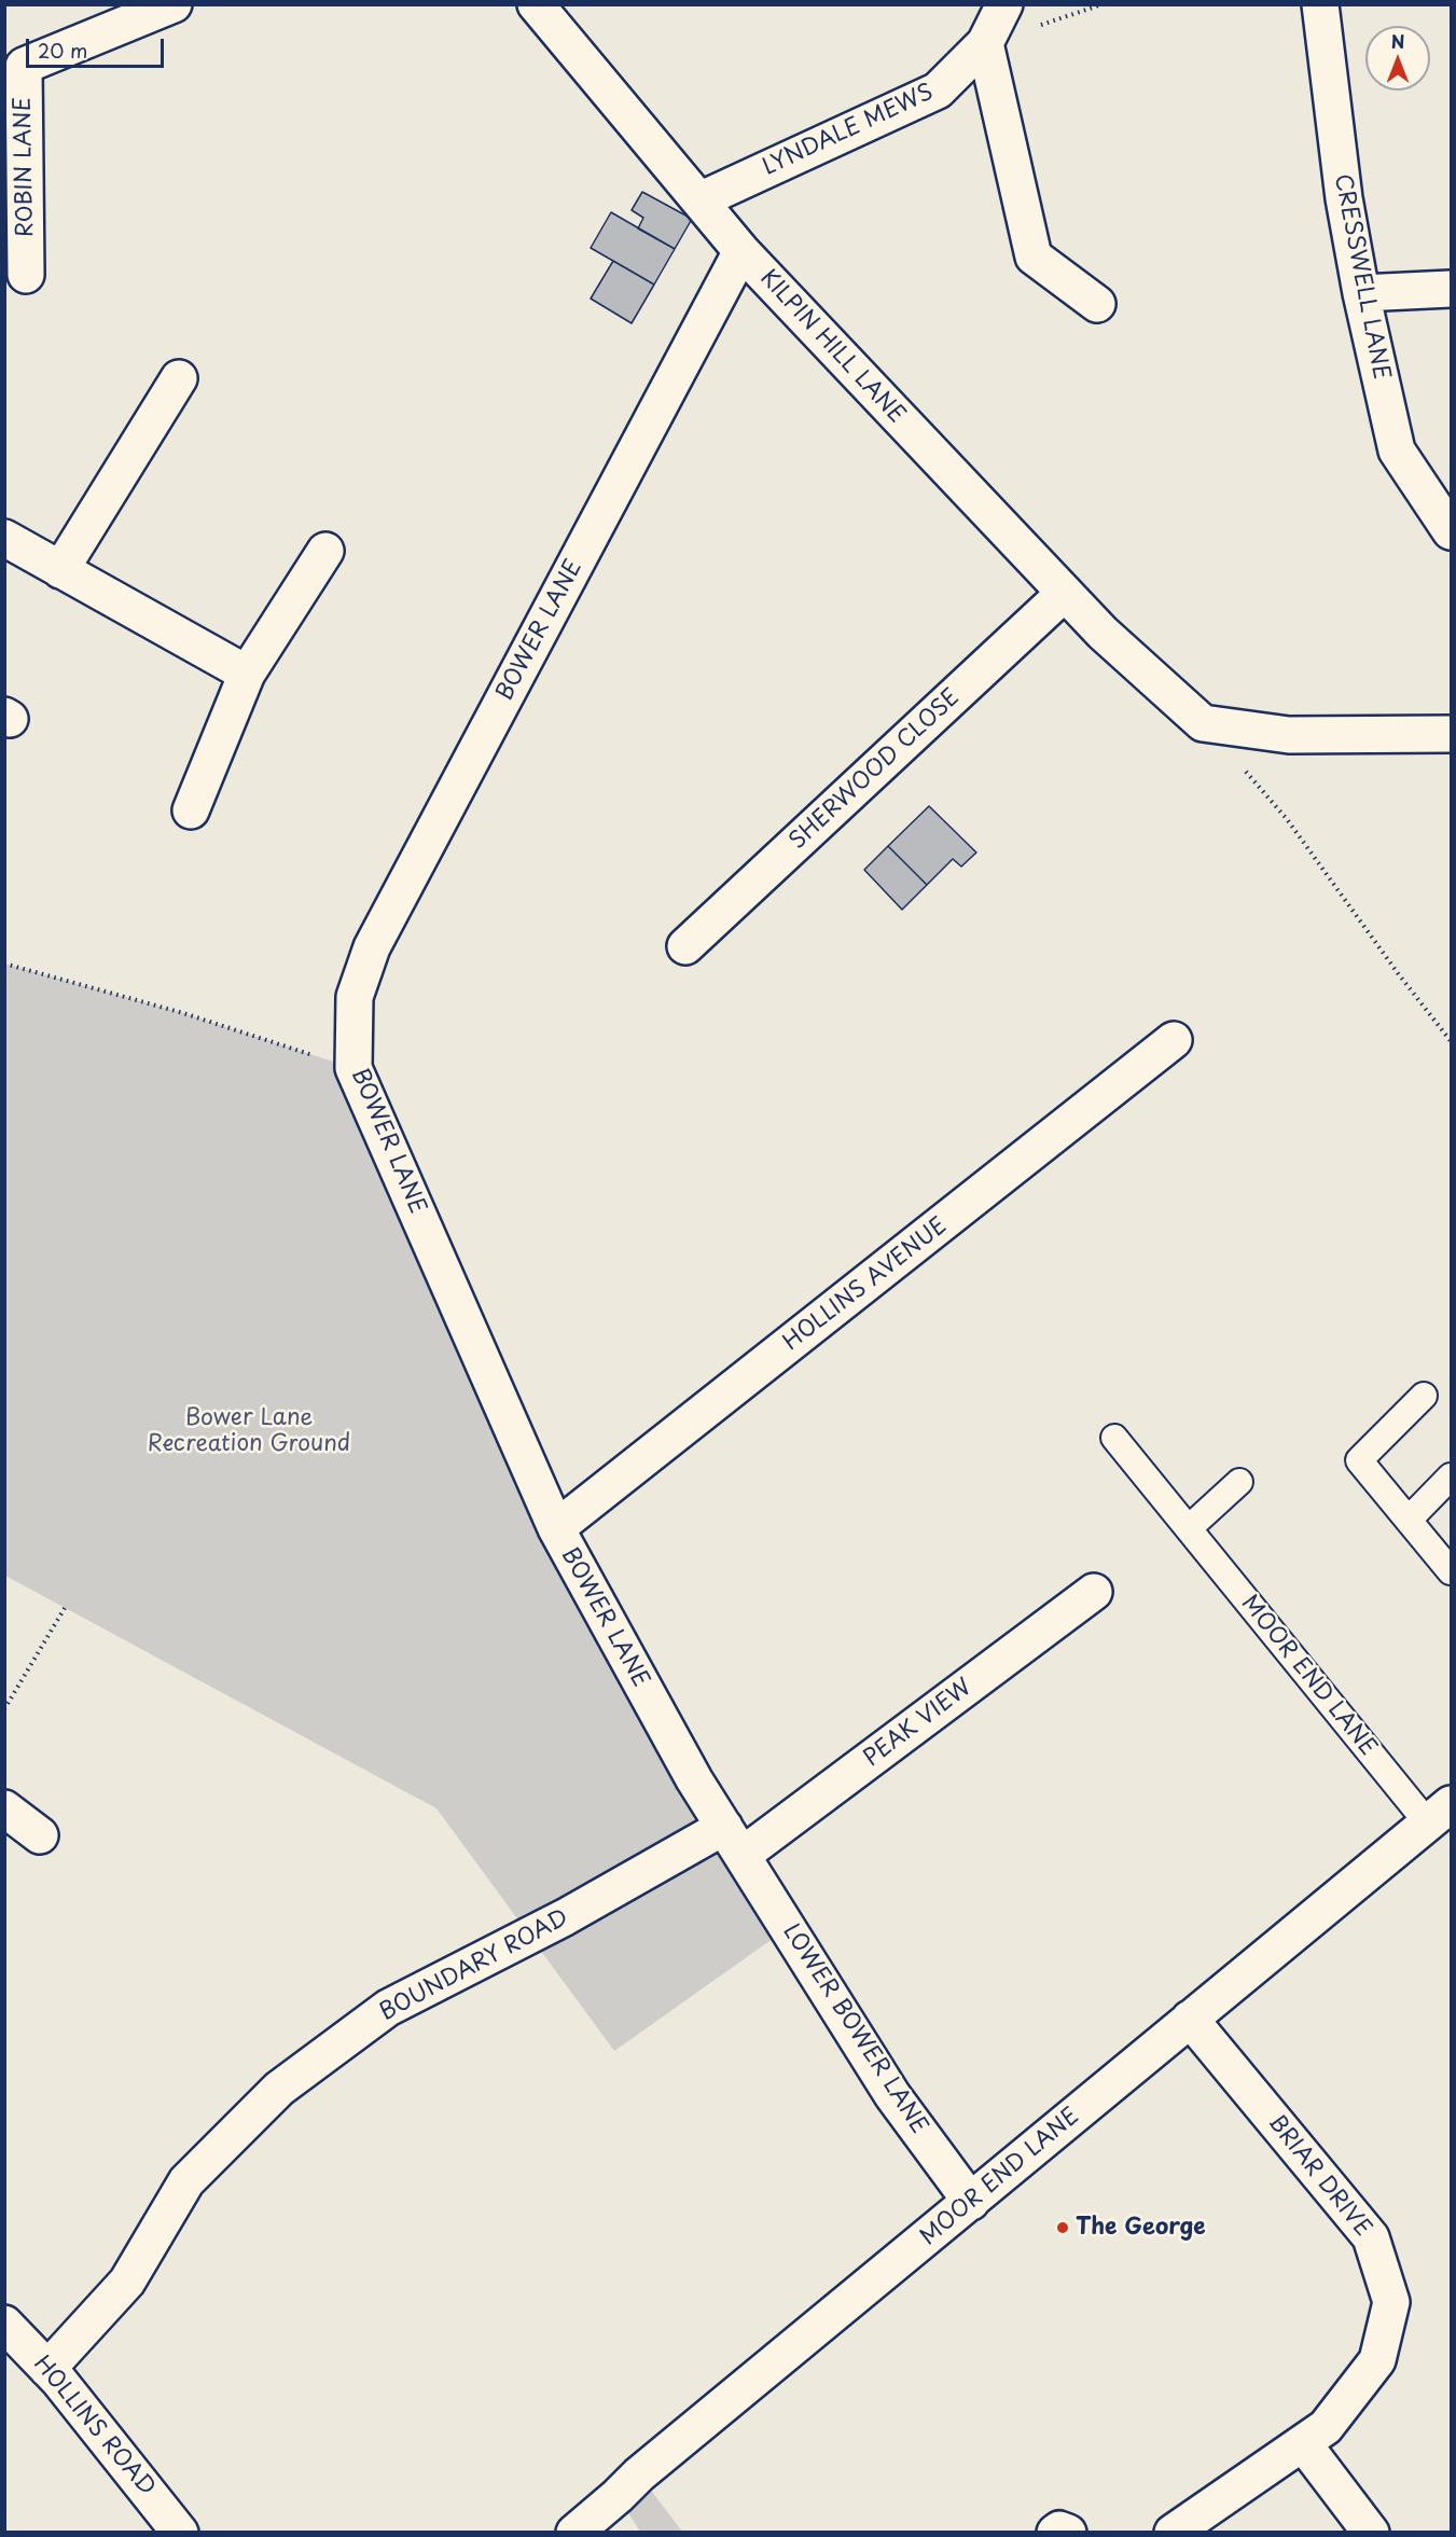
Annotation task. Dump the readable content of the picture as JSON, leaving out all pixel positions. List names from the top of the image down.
{
  "streets": {
    "street": [
      "LYNDALE MEWS",
      "ROBIN LANE",
      "CRESSWELL LANE",
      "KILPIN HILL LANE",
      "BOWER LANE",
      "SHERWOOD CLOSE",
      "HOLLINS AVENUE",
      "MOOR END LANE",
      "PEAK VIEW",
      "BOUNDARY ROAD",
      "LOWER BOWER LANE",
      "BRIAR DRIVE",
      "HOLLINS ROAD"
    ]
  },
  "crossings": [
    ["LYNDALE MEWS", "KILPIN HILL LANE"],
    ["KILPIN HILL LANE", "BOWER LANE"],
    ["KILPIN HILL LANE", "SHERWOOD CLOSE"],
    ["BOWER LANE", "HOLLINS AVENUE"],
    ["BOWER LANE", "PEAK VIEW"],
    ["BOWER LANE", "BOUNDARY ROAD"],
    ["BOWER LANE", "LOWER BOWER LANE"],
    ["MOOR END LANE", "LOWER BOWER LANE"],
    ["MOOR END LANE", "BRIAR DRIVE"],
    ["PEAK VIEW", "BOUNDARY ROAD"],
    ["PEAK VIEW", "LOWER BOWER LANE"],
    ["BOUNDARY ROAD", "LOWER BOWER LANE"],
    ["BOUNDARY ROAD", "HOLLINS ROAD"]
  ],
  "parks": ["Bower Lane Recreation Ground"],
  "places": ["The George"],
  "scale_bar": "20 m",
  "north": "top"
}
